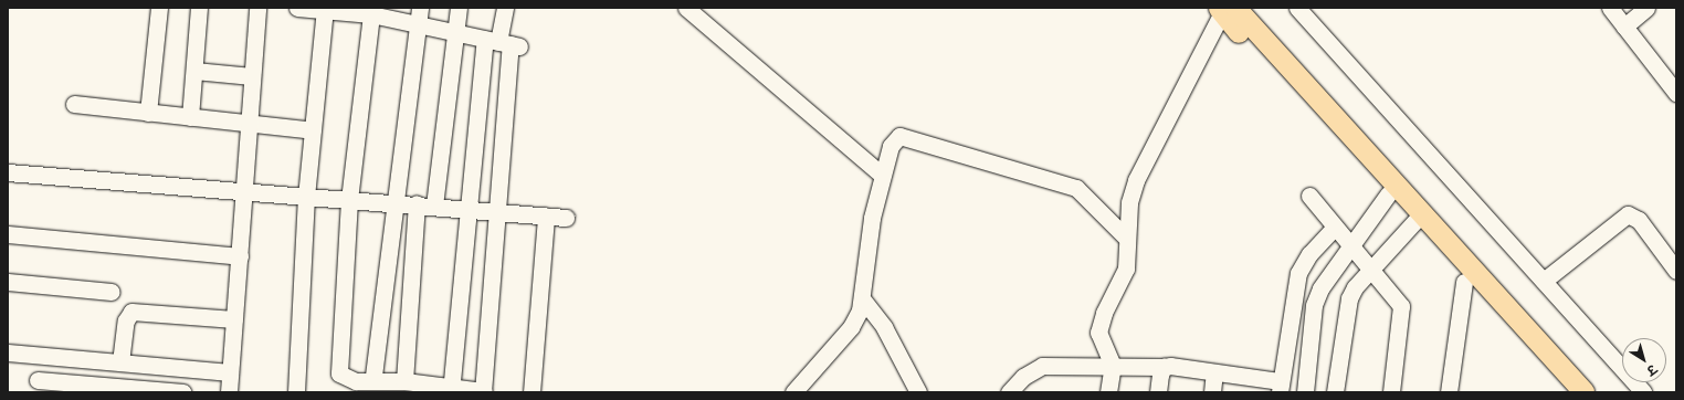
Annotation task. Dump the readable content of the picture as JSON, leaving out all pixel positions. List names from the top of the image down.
{
  "north": "bottom right"
}
